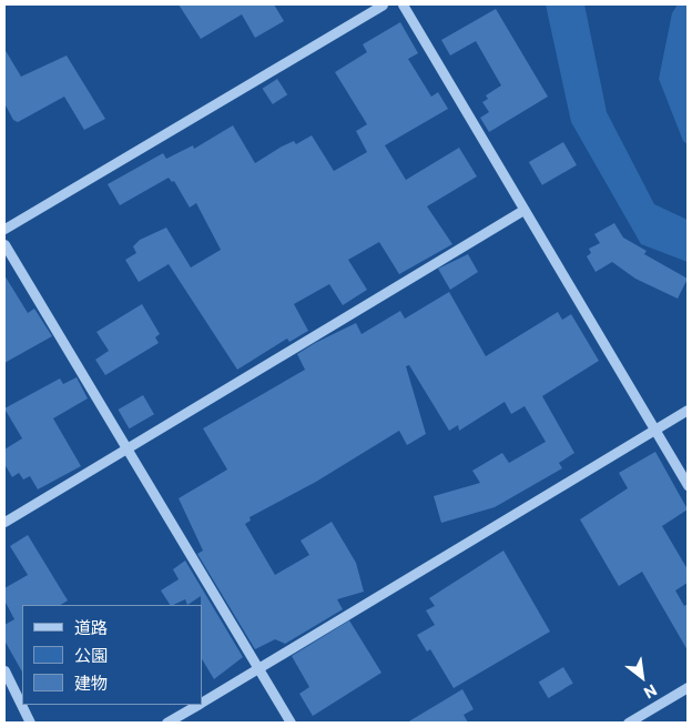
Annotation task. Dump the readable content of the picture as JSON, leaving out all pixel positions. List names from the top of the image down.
{
  "legend": ["道路", "公園", "建物"],
  "north": "bottom right"
}
